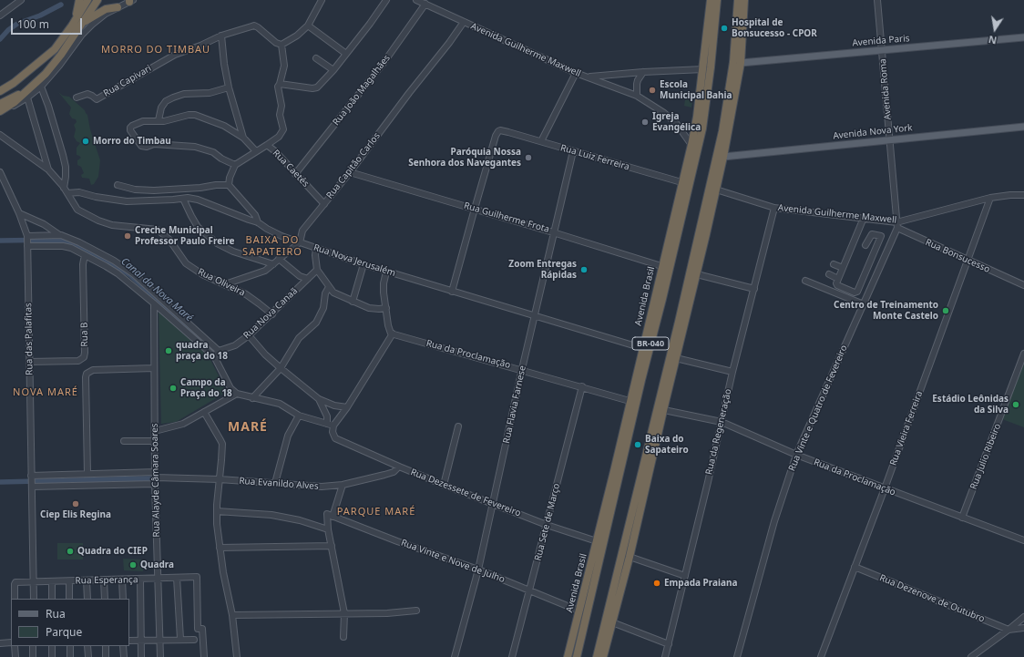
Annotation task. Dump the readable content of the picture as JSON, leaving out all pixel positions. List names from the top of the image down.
{
  "streets": {
    "highway": ["Avenida Brasil", "BR-040"],
    "main road": ["Avenida Paris", "Avenida Nova York"],
    "street": [
      "Avenida Guilherme Maxwell",
      "Rua Capivari",
      "Avenida Roma",
      "Rua João Magalhães",
      "Rua Luiz Ferreira",
      "Rua Capitão Carlos",
      "Rua Caetés",
      "Rua Guilherme Frota",
      "Rua Bonsucesso",
      "Rua Nova Jerusalém",
      "Rua Oliveira",
      "Rua Nova Canaã",
      "Rua B",
      "Rua das Palafitas",
      "Rua da Proclamação",
      "Rua Flavia Farnese",
      "Rua Vinte e Quatro de Fevereiro",
      "Rua Vieira Ferreira",
      "Rua da Regeneração",
      "Rua Julio Ribeiro",
      "Rua Alayde Câmara Soares",
      "Rua Evanildo Alves",
      "Rua Dezessete de Fevereiro",
      "Rua Sete de Março",
      "Rua Vinte e Nove de Julho",
      "Rua Esperança",
      "Rua Dezenove de Outubro"
    ]
  },
  "crossings": [
    ["Avenida Paris", "Avenida Roma"],
    ["Avenida Guilherme Maxwell", "Avenida Roma"],
    ["Avenida Guilherme Maxwell", "Rua João Magalhães"],
    ["Avenida Guilherme Maxwell", "Rua Capitão Carlos"],
    ["Avenida Guilherme Maxwell", "Rua Bonsucesso"],
    ["Avenida Guilherme Maxwell", "Avenida Brasil"],
    ["Avenida Guilherme Maxwell", "Rua Vinte e Quatro de Fevereiro"],
    ["Avenida Guilherme Maxwell", "Rua Vieira Ferreira"],
    ["Avenida Guilherme Maxwell", "Rua da Regeneração"],
    ["Avenida Roma", "Avenida Nova York"],
    ["Avenida Roma", "Rua Bonsucesso"],
    ["Avenida Roma", "Rua Vinte e Quatro de Fevereiro"],
    ["Rua João Magalhães", "Rua Caetés"],
    ["Rua Luiz Ferreira", "Rua Guilherme Frota"],
    ["Rua Luiz Ferreira", "Avenida Brasil"],
    ["Rua Luiz Ferreira", "Rua Flavia Farnese"],
    ["Rua Capitão Carlos", "Rua Caetés"],
    ["Rua Capitão Carlos", "Rua Guilherme Frota"],
    ["Rua Capitão Carlos", "Rua Nova Jerusalém"],
    ["Rua Guilherme Frota", "Avenida Brasil"],
    ["Rua Guilherme Frota", "Rua Flavia Farnese"],
    ["Rua Bonsucesso", "Rua Vinte e Quatro de Fevereiro"],
    ["Rua Bonsucesso", "Rua Vieira Ferreira"],
    ["Rua Nova Jerusalém", "Rua Oliveira"],
    ["Rua Nova Jerusalém", "Avenida Brasil"],
    ["Rua Nova Jerusalém", "Rua Flavia Farnese"],
    ["Rua Oliveira", "Rua Nova Canaã"],
    ["Avenida Brasil", "Rua da Proclamação"],
    ["Avenida Brasil", "Rua Dezessete de Fevereiro"],
    ["Avenida Brasil", "Rua Vinte e Nove de Julho"],
    ["Rua B", "Rua das Palafitas"],
    ["Rua das Palafitas", "Rua Evanildo Alves"],
    ["Rua das Palafitas", "Rua Esperança"],
    ["Rua da Proclamação", "Rua Flavia Farnese"],
    ["Rua da Proclamação", "Rua Vinte e Quatro de Fevereiro"],
    ["Rua da Proclamação", "Rua Vieira Ferreira"],
    ["Rua da Proclamação", "Rua da Regeneração"],
    ["Rua da Proclamação", "Rua Julio Ribeiro"],
    ["Rua da Proclamação", "Rua Sete de Março"],
    ["Rua Flavia Farnese", "Rua Dezessete de Fevereiro"],
    ["Rua Flavia Farnese", "Rua Vinte e Nove de Julho"],
    ["Rua Vieira Ferreira", "Rua Dezenove de Outubro"],
    ["Rua Alayde Câmara Soares", "Rua Evanildo Alves"],
    ["Rua Alayde Câmara Soares", "Rua Esperança"],
    ["Rua Evanildo Alves", "Rua Dezessete de Fevereiro"],
    ["Rua Dezessete de Fevereiro", "Rua Sete de Março"],
    ["Rua Sete de Março", "Rua Vinte e Nove de Julho"]
  ],
  "districts": [
    "MORRO DO TIMBAU",
    "BAIXA DO SAPATEIRO",
    "NOVA MARÉ",
    "MARÉ",
    "PARQUE MARÉ"
  ],
  "water": ["Canal da Nova Maré"],
  "places": [
    "Hospital de Bonsucesso - CPOR",
    "Escola Municipal Bahia",
    "Igreja Evangélica",
    "Morro do Timbau",
    "Paróquia Nossa Senhora dos Navegantes",
    "Creche Municipal Professor Paulo Freire",
    "Zoom Entregas Rápidas",
    "Centro de Treinamento Monte Castelo",
    "quadra praça do 18",
    "Campo da Praça do 18",
    "Estádio Leônidas da Silva",
    "Baixa do Sapateiro",
    "Ciep Elis Regina",
    "Quadra do CIEP",
    "Quadra",
    "Empada Praiana"
  ],
  "legend": ["Rua", "Parque"],
  "scale_bar": "100 m",
  "north": "bottom"
}
